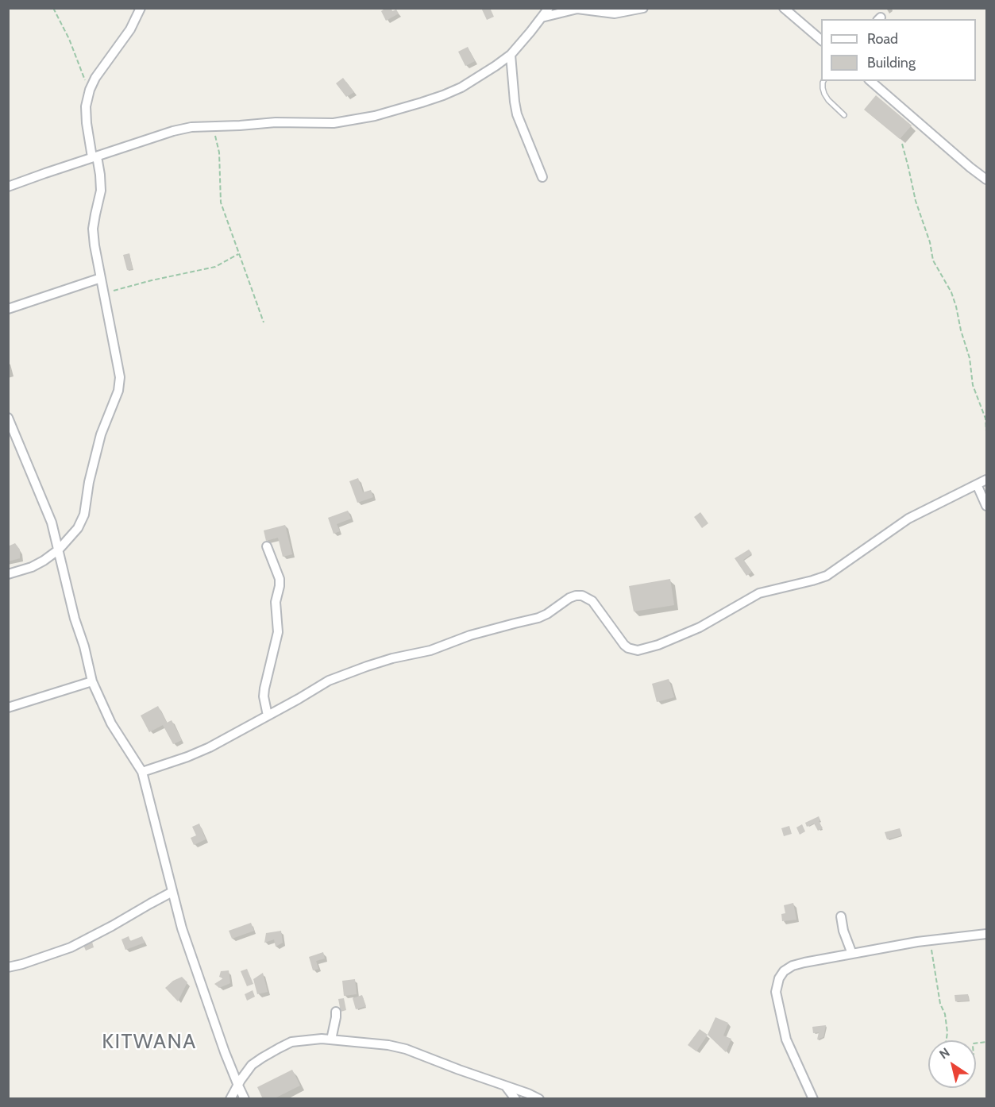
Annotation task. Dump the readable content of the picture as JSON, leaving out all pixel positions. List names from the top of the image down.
{
  "districts": ["KITWANA"],
  "legend": ["Road", "Building"],
  "north": "top left"
}
